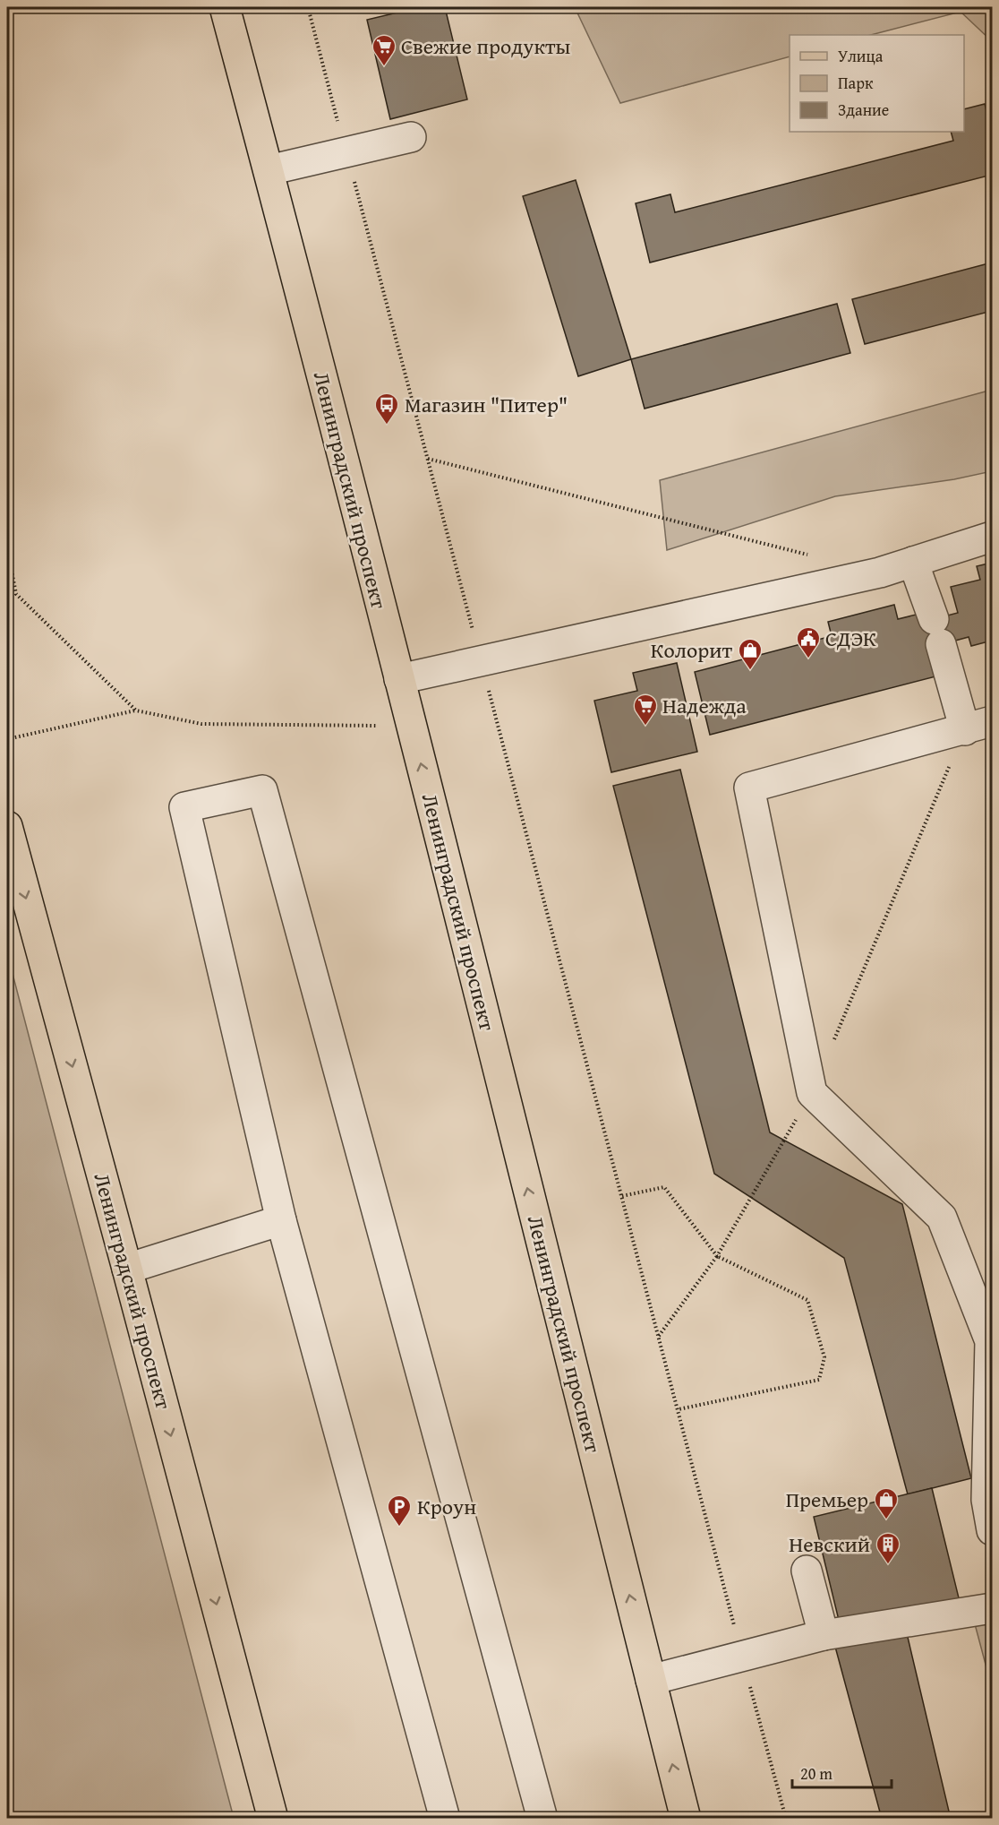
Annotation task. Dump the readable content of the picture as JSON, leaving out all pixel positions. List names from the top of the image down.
{
  "streets": {
    "main road": ["Ленинградский проспект"]
  },
  "places": {
    "supermarket": ["Свежие продукты", "Надежда"],
    "bus stop": ["Магазин \"Питер\""],
    "public building": ["СДЭК"],
    "shop": ["Колорит", "Премьер"],
    "parking": ["Кроун"],
    "building": ["Невский"]
  },
  "legend": ["Улица", "Парк", "Здание"],
  "scale_bar": "20 m"
}
